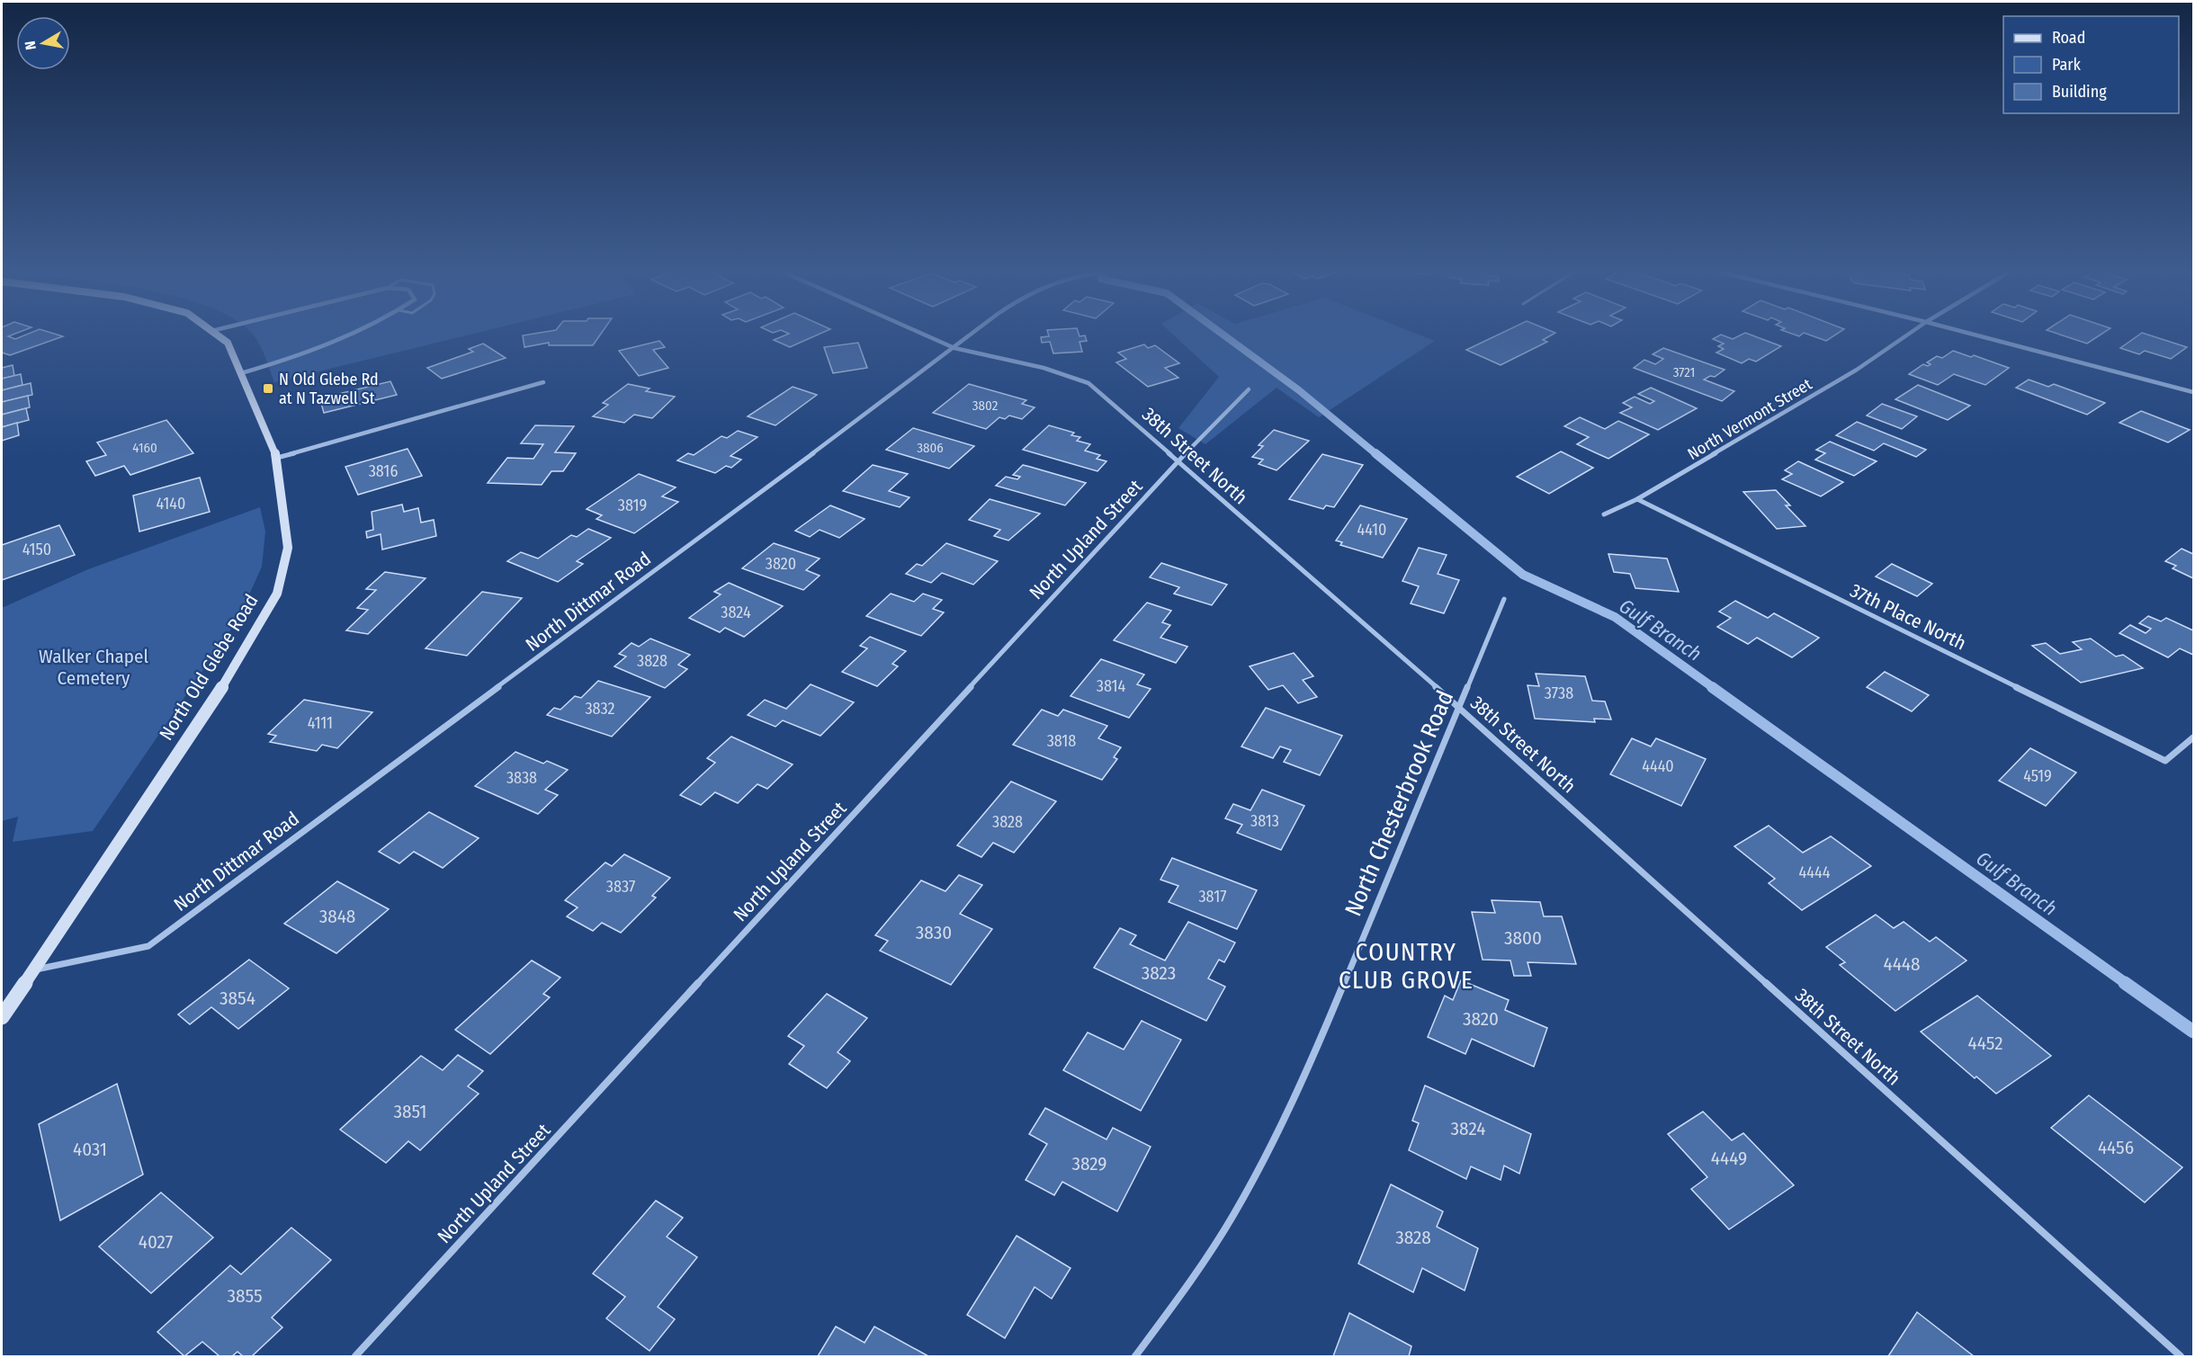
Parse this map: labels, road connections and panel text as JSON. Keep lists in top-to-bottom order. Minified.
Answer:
{"streets":{"street":["North Vermont Street","38th Street North","North Upland Street","North Dittmar Road","37th Place North","North Old Glebe Road","North Chesterbrook Road"]},"crossings":[["North Vermont Street","37th Place North"],["38th Street North","North Upland Street"],["38th Street North","North Dittmar Road"],["38th Street North","North Chesterbrook Road"],["North Dittmar Road","North Old Glebe Road"]],"districts":["COUNTRY CLUB GROVE"],"water":["Gulf Branch"],"parks":["Walker Chapel Cemetery"],"places":{"transit":["N Old Glebe Rd at N Tazwell St"]},"house_numbers":["3721","3802","4160","3806","3816","4140","3819","4410","4150","3820","3824","3828","3814","3738","3832","4111","3818","4440","4519","3838","3813","3828","4444","3837","3817","3848","3830","3800","4448","3823","3854","3820","4452","3851","3824","4456","4031","4449","3829","3828","4027","3855"],"legend":["Road","Park","Building"],"north":"left"}
